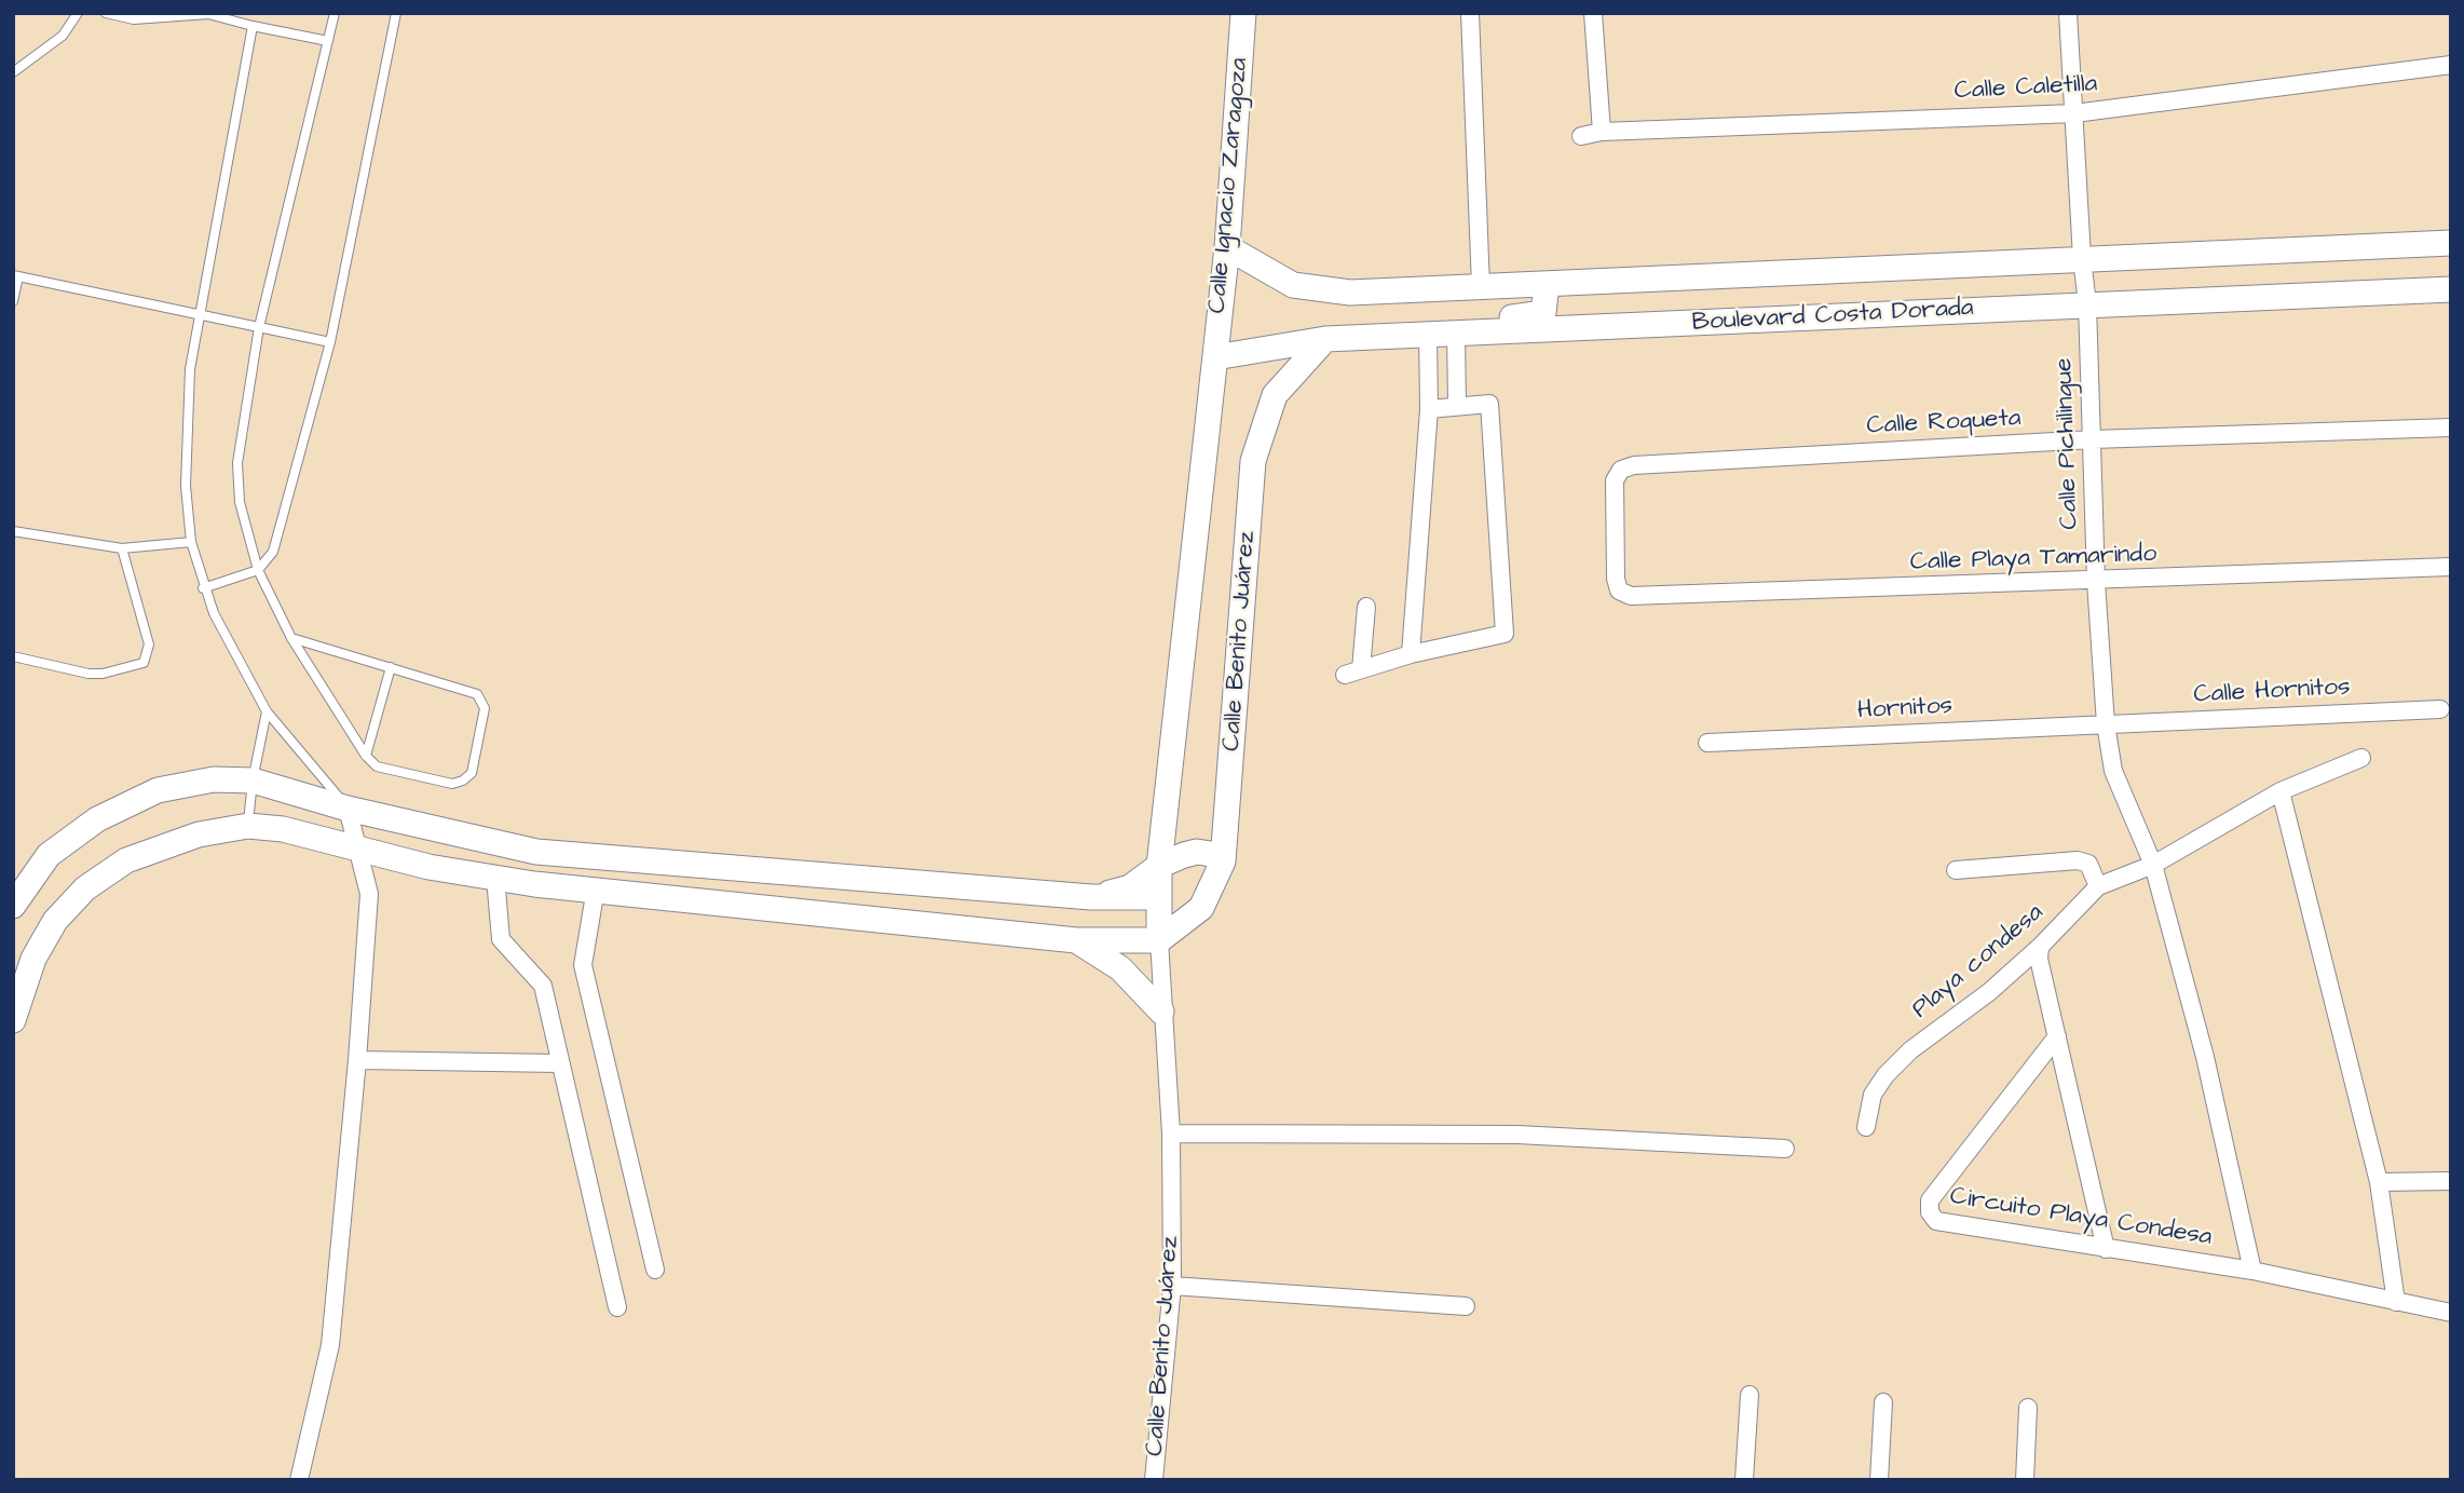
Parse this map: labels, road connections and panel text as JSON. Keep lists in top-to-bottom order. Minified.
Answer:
{"streets":{"main road":["Calle Ignacio Zaragoza","Boulevard Costa Dorada","Calle Benito Juárez"],"street":["Calle Caletilla","Calle Roqueta","Calle Pichilingue","Calle Playa Tamarindo","Calle Hornitos","Hornitos","Playa condesa","Circuito Playa Condesa"]},"crossings":[["Calle Caletilla","Calle Pichilingue"],["Calle Ignacio Zaragoza","Boulevard Costa Dorada"],["Calle Ignacio Zaragoza","Calle Benito Juárez"],["Boulevard Costa Dorada","Calle Pichilingue"],["Boulevard Costa Dorada","Calle Benito Juárez"],["Calle Roqueta","Calle Pichilingue"],["Calle Roqueta","Calle Playa Tamarindo"],["Calle Pichilingue","Calle Playa Tamarindo"],["Calle Pichilingue","Calle Hornitos"],["Calle Pichilingue","Hornitos"],["Calle Pichilingue","Playa condesa"],["Calle Pichilingue","Circuito Playa Condesa"],["Calle Hornitos","Hornitos"]]}
